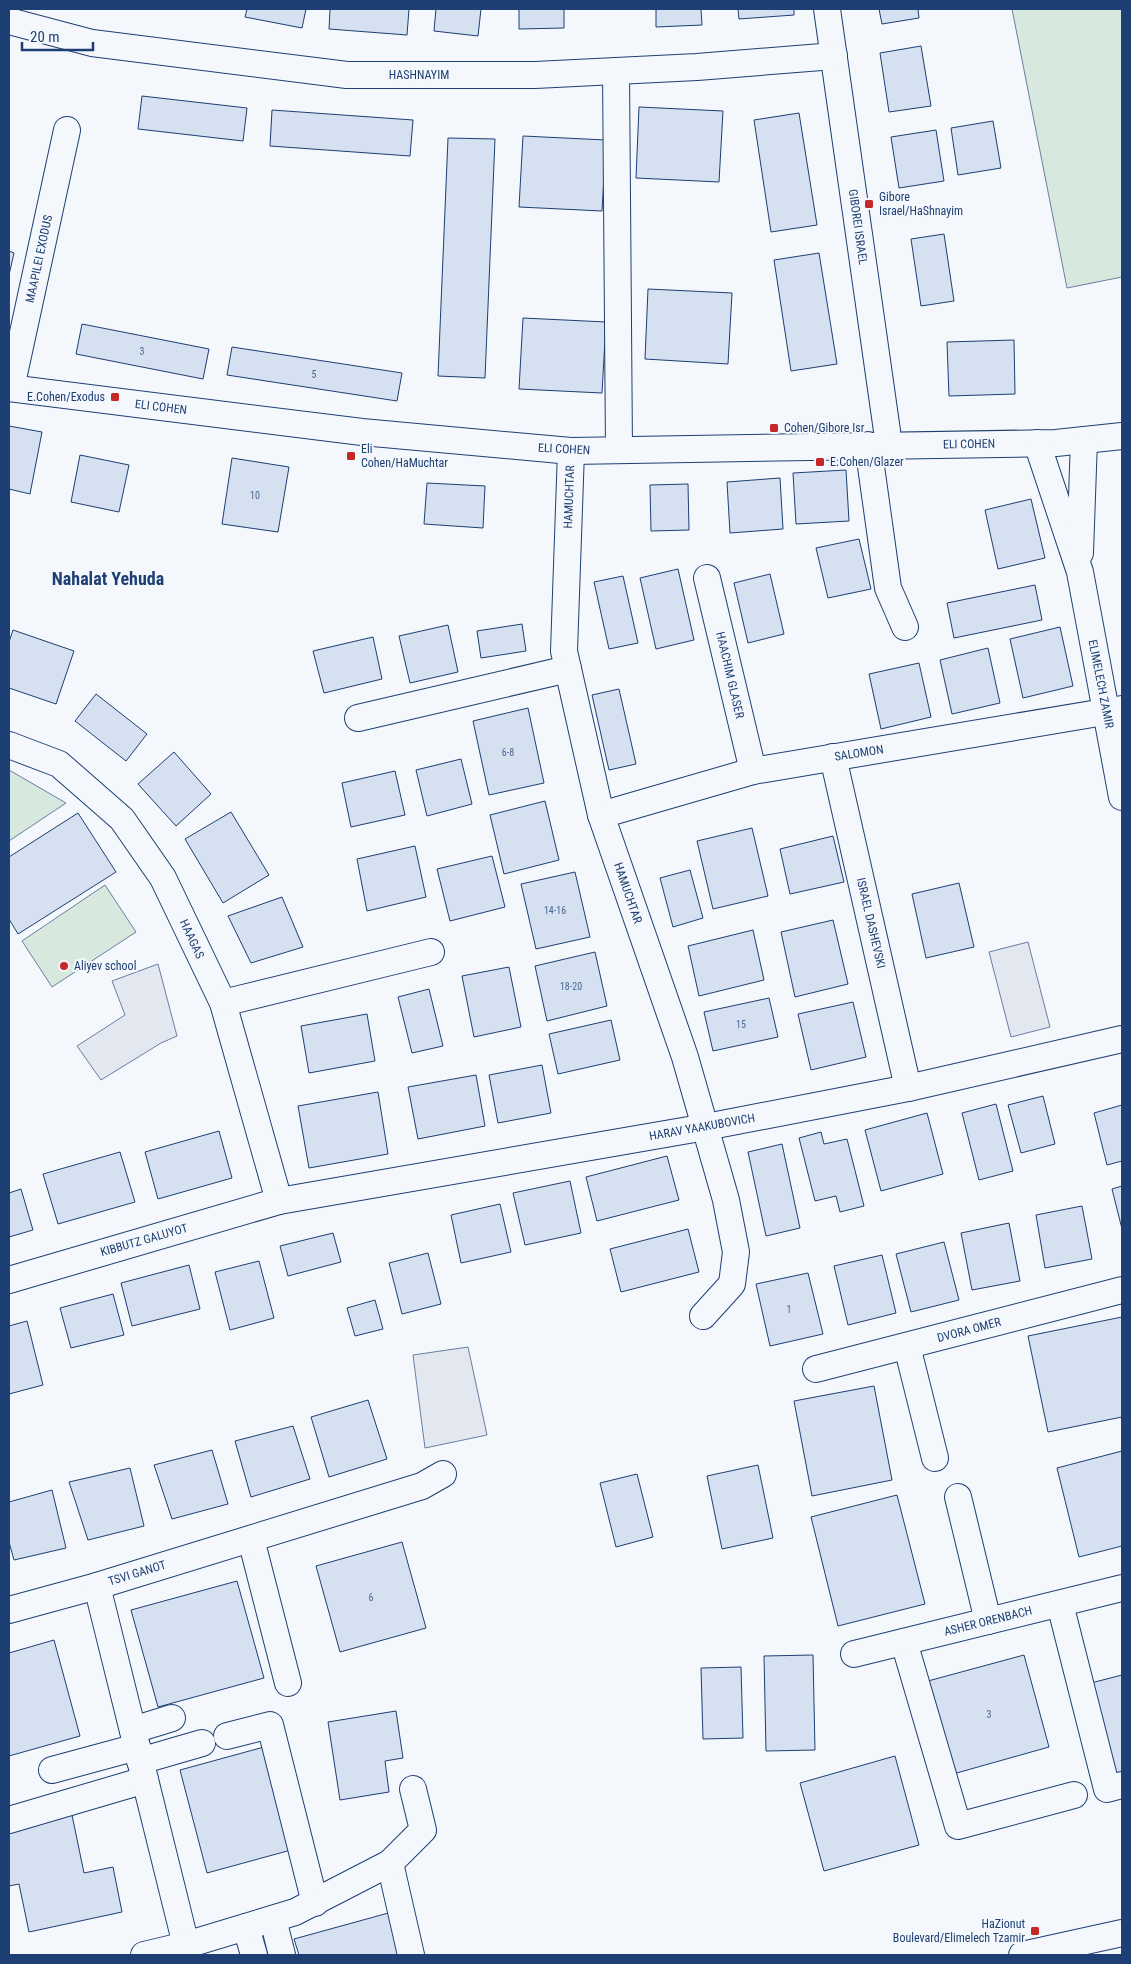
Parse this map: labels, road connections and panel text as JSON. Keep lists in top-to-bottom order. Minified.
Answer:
{"streets":{"street":["HASHNAYIM","GIBOREI ISRAEL","MAAPILEI EXODUS","ELI COHEN","HAMUCHTAR","HAACHIM GLASER","ELIMELECH ZAMIR","SALOMON","ISRAEL DASHEVSKI","HAAGAS","HARAV YAAKUBOVICH","KIBBUTZ GALUYOT","DVORA OMER","TSVI GANOT","ASHER ORENBACH"]},"crossings":[["HASHNAYIM","GIBOREI ISRAEL"],["GIBOREI ISRAEL","ELI COHEN"],["MAAPILEI EXODUS","ELI COHEN"],["ELI COHEN","HAMUCHTAR"],["ELI COHEN","ELIMELECH ZAMIR"],["HAMUCHTAR","SALOMON"],["HAMUCHTAR","HARAV YAAKUBOVICH"],["HAACHIM GLASER","SALOMON"],["ELIMELECH ZAMIR","SALOMON"],["SALOMON","ISRAEL DASHEVSKI"],["ISRAEL DASHEVSKI","HARAV YAAKUBOVICH"],["HAAGAS","HARAV YAAKUBOVICH"],["HAAGAS","KIBBUTZ GALUYOT"],["HARAV YAAKUBOVICH","KIBBUTZ GALUYOT"]],"districts":["Nahalat Yehuda"],"places":{"transit":["Gibore Israel/HaShnayim","E.Cohen/Exodus","Cohen/Gibore Isr","Eli Cohen/HaMuchtar","E.Cohen/Glazer","HaZionut Boulevard/Elimelech Tzamir"],"other":["Aliyev school"]},"house_numbers":["3","5","10","6-8","14-16","18-20","15","1","6","3"],"scale_bar":"20 m"}
